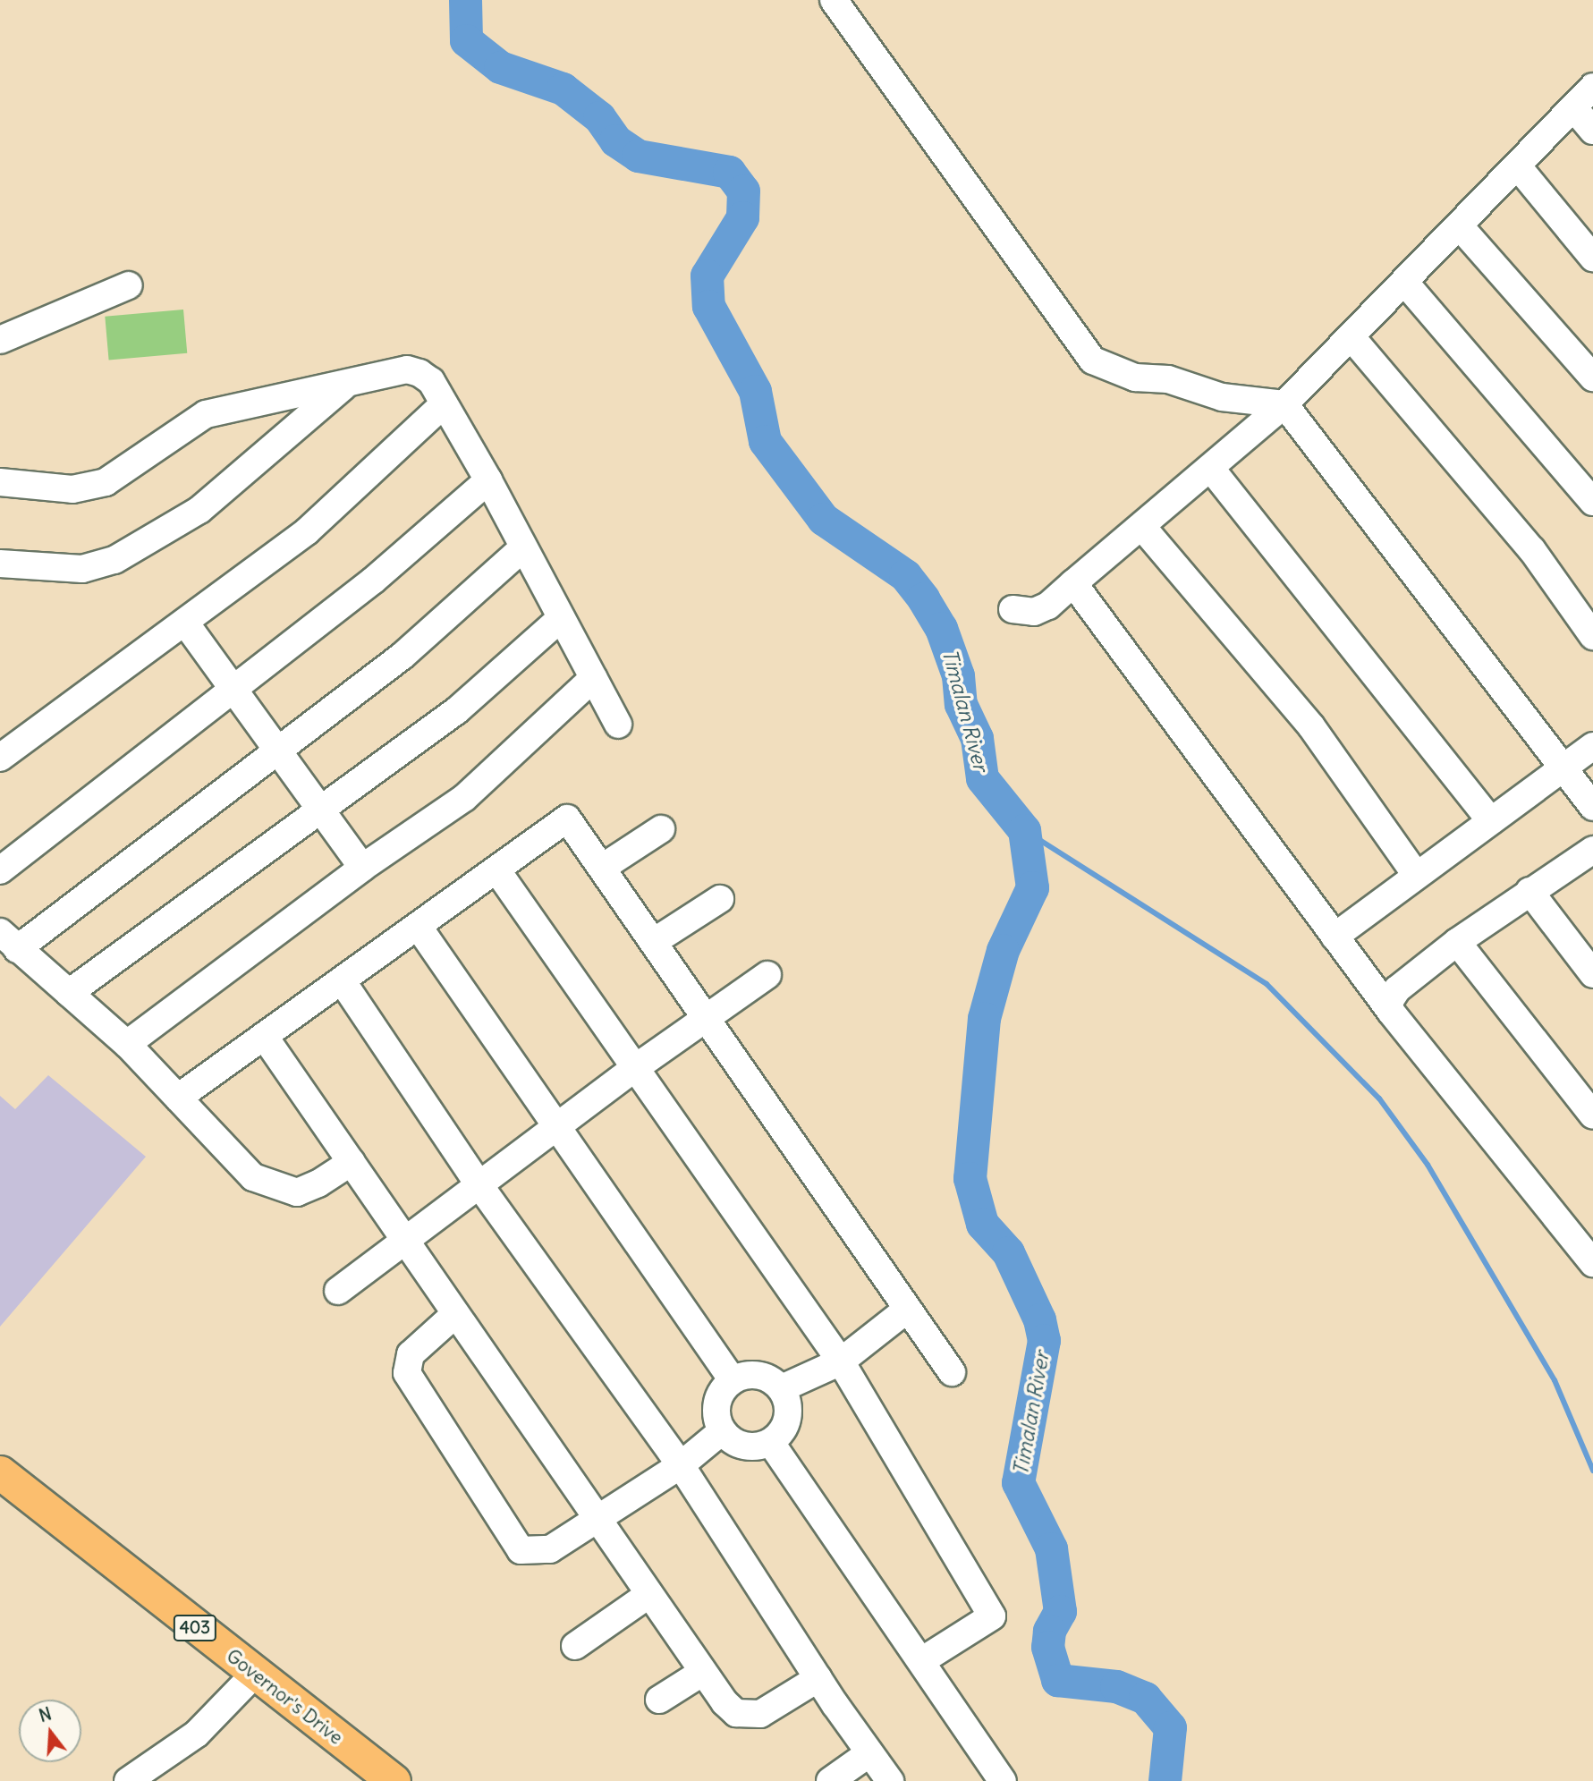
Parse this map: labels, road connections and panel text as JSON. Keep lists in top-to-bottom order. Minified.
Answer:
{"streets":{"main road":["403","Governor's Drive"]},"water":["Timalan River"],"north":"top"}
